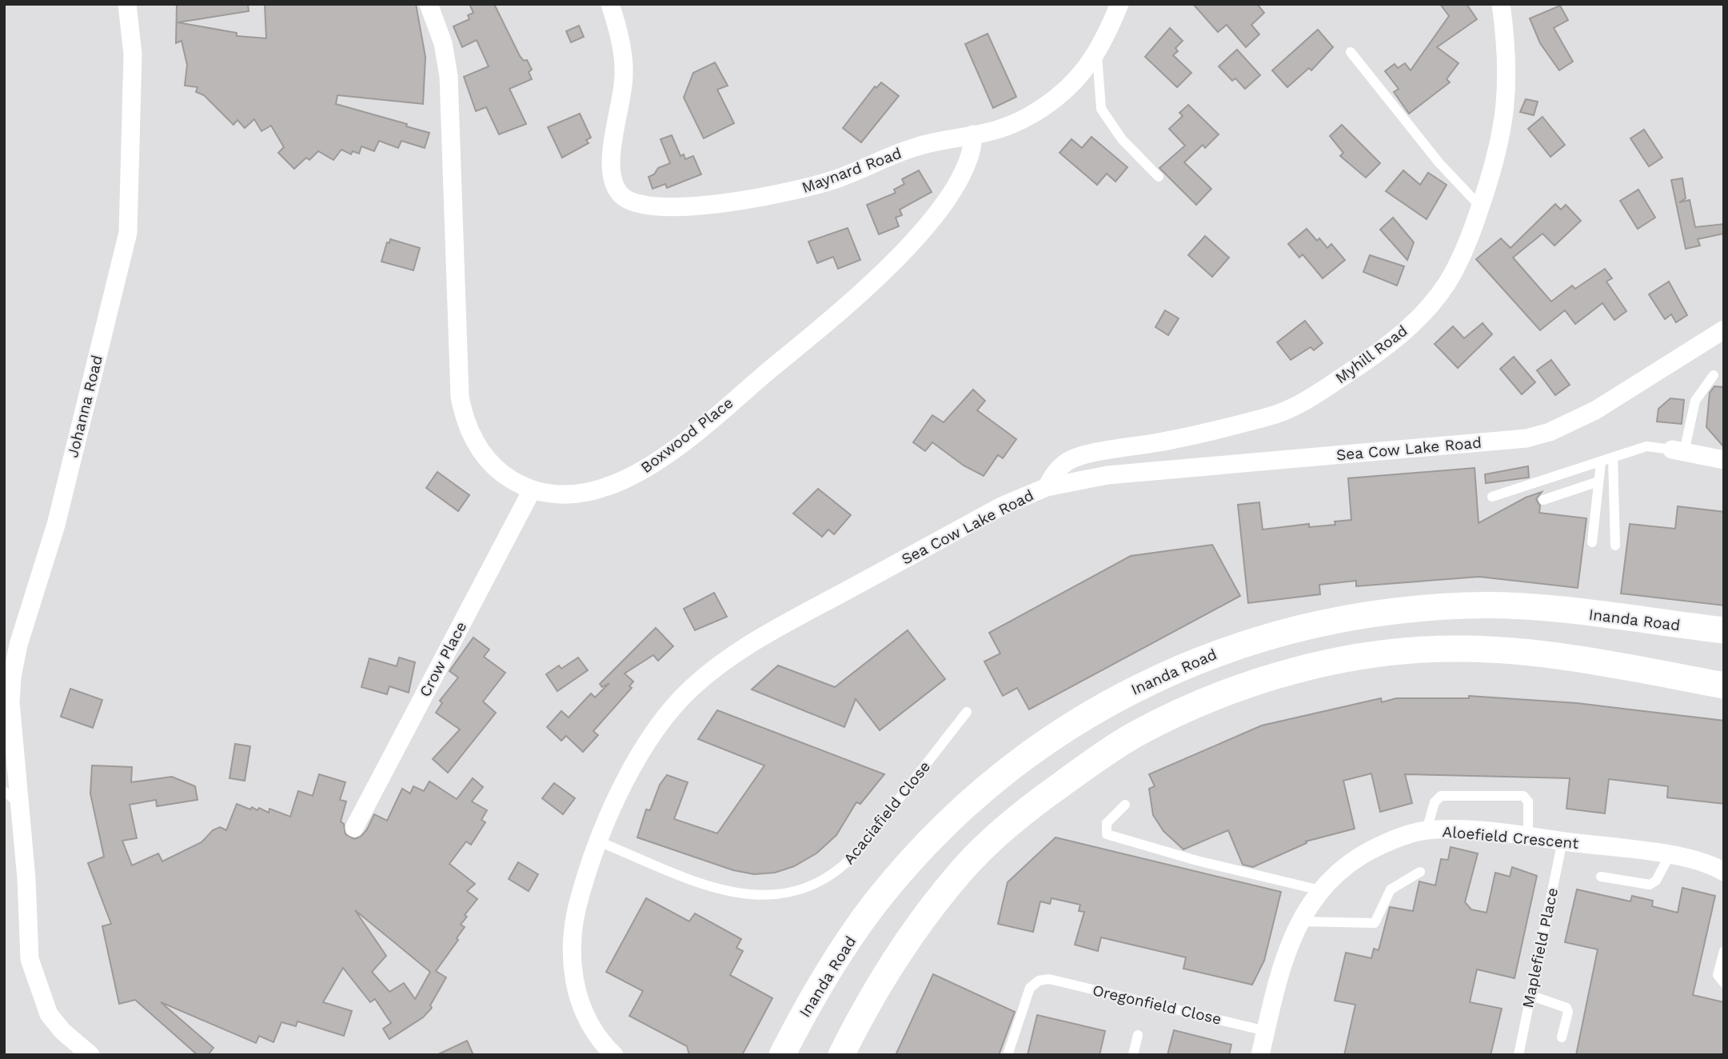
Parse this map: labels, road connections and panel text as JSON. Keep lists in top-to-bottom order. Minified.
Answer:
{"streets":{"main road":["Inanda Road"],"street":["Maynard Road","Myhill Road","Johanna Road","Boxwood Place","Sea Cow Lake Road","Crow Place","Aloefield Crescent"],"lane":["Acaciafield Close","Maplefield Place","Oregonfield Close"]},"crossings":[["Maynard Road","Boxwood Place"],["Myhill Road","Sea Cow Lake Road"],["Boxwood Place","Crow Place"],["Sea Cow Lake Road","Acaciafield Close"],["Aloefield Crescent","Maplefield Place"],["Aloefield Crescent","Oregonfield Close"]]}
